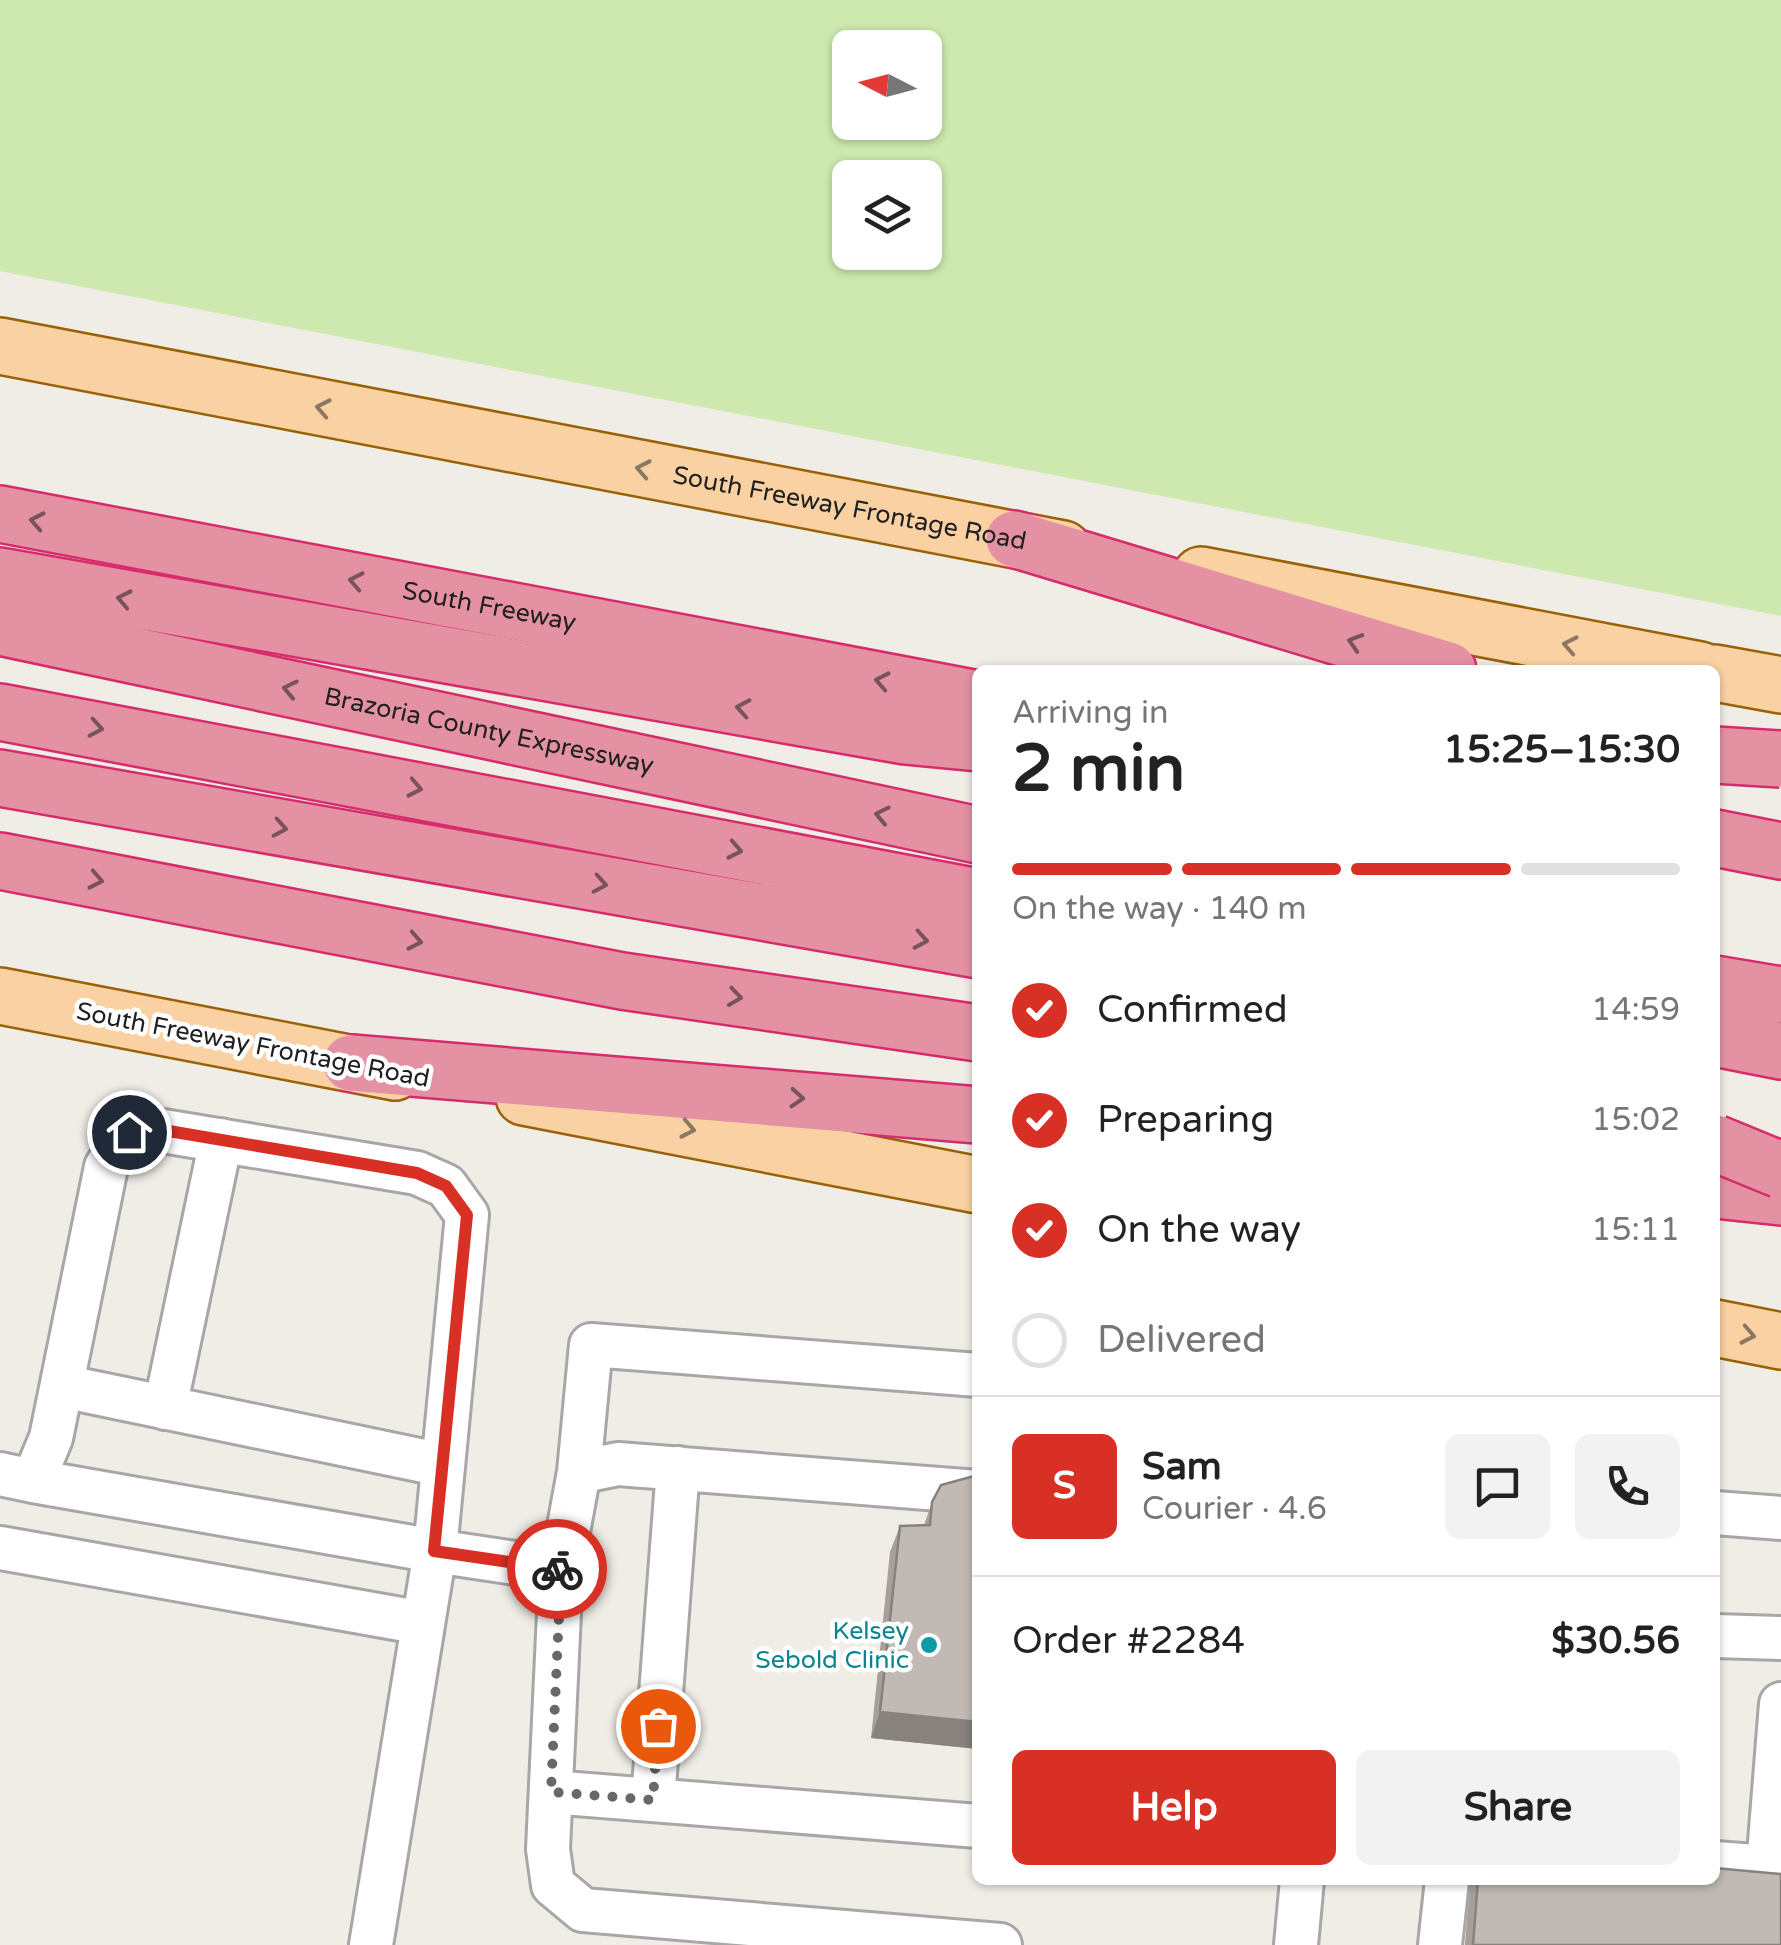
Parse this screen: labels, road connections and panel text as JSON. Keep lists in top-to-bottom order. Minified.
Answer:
{"streets":{"highway":["South Freeway","Brazoria County Expressway"],"main road":["South Freeway Frontage Road"]},"places":["Kelsey Sebold Clinic"],"north":"left","page":{"heading":["2 min","Arriving in","15:25–15:30"],"panel":["Sam","Courier · 4.6","Order #2284","$30.56"],"bar":"On the way · 140 m","list":[["Confirmed","14:59"],["Preparing","15:02"],["On the way","15:11"],"Delivered"],"round":"S","buttons":["Help","Share"]}}
